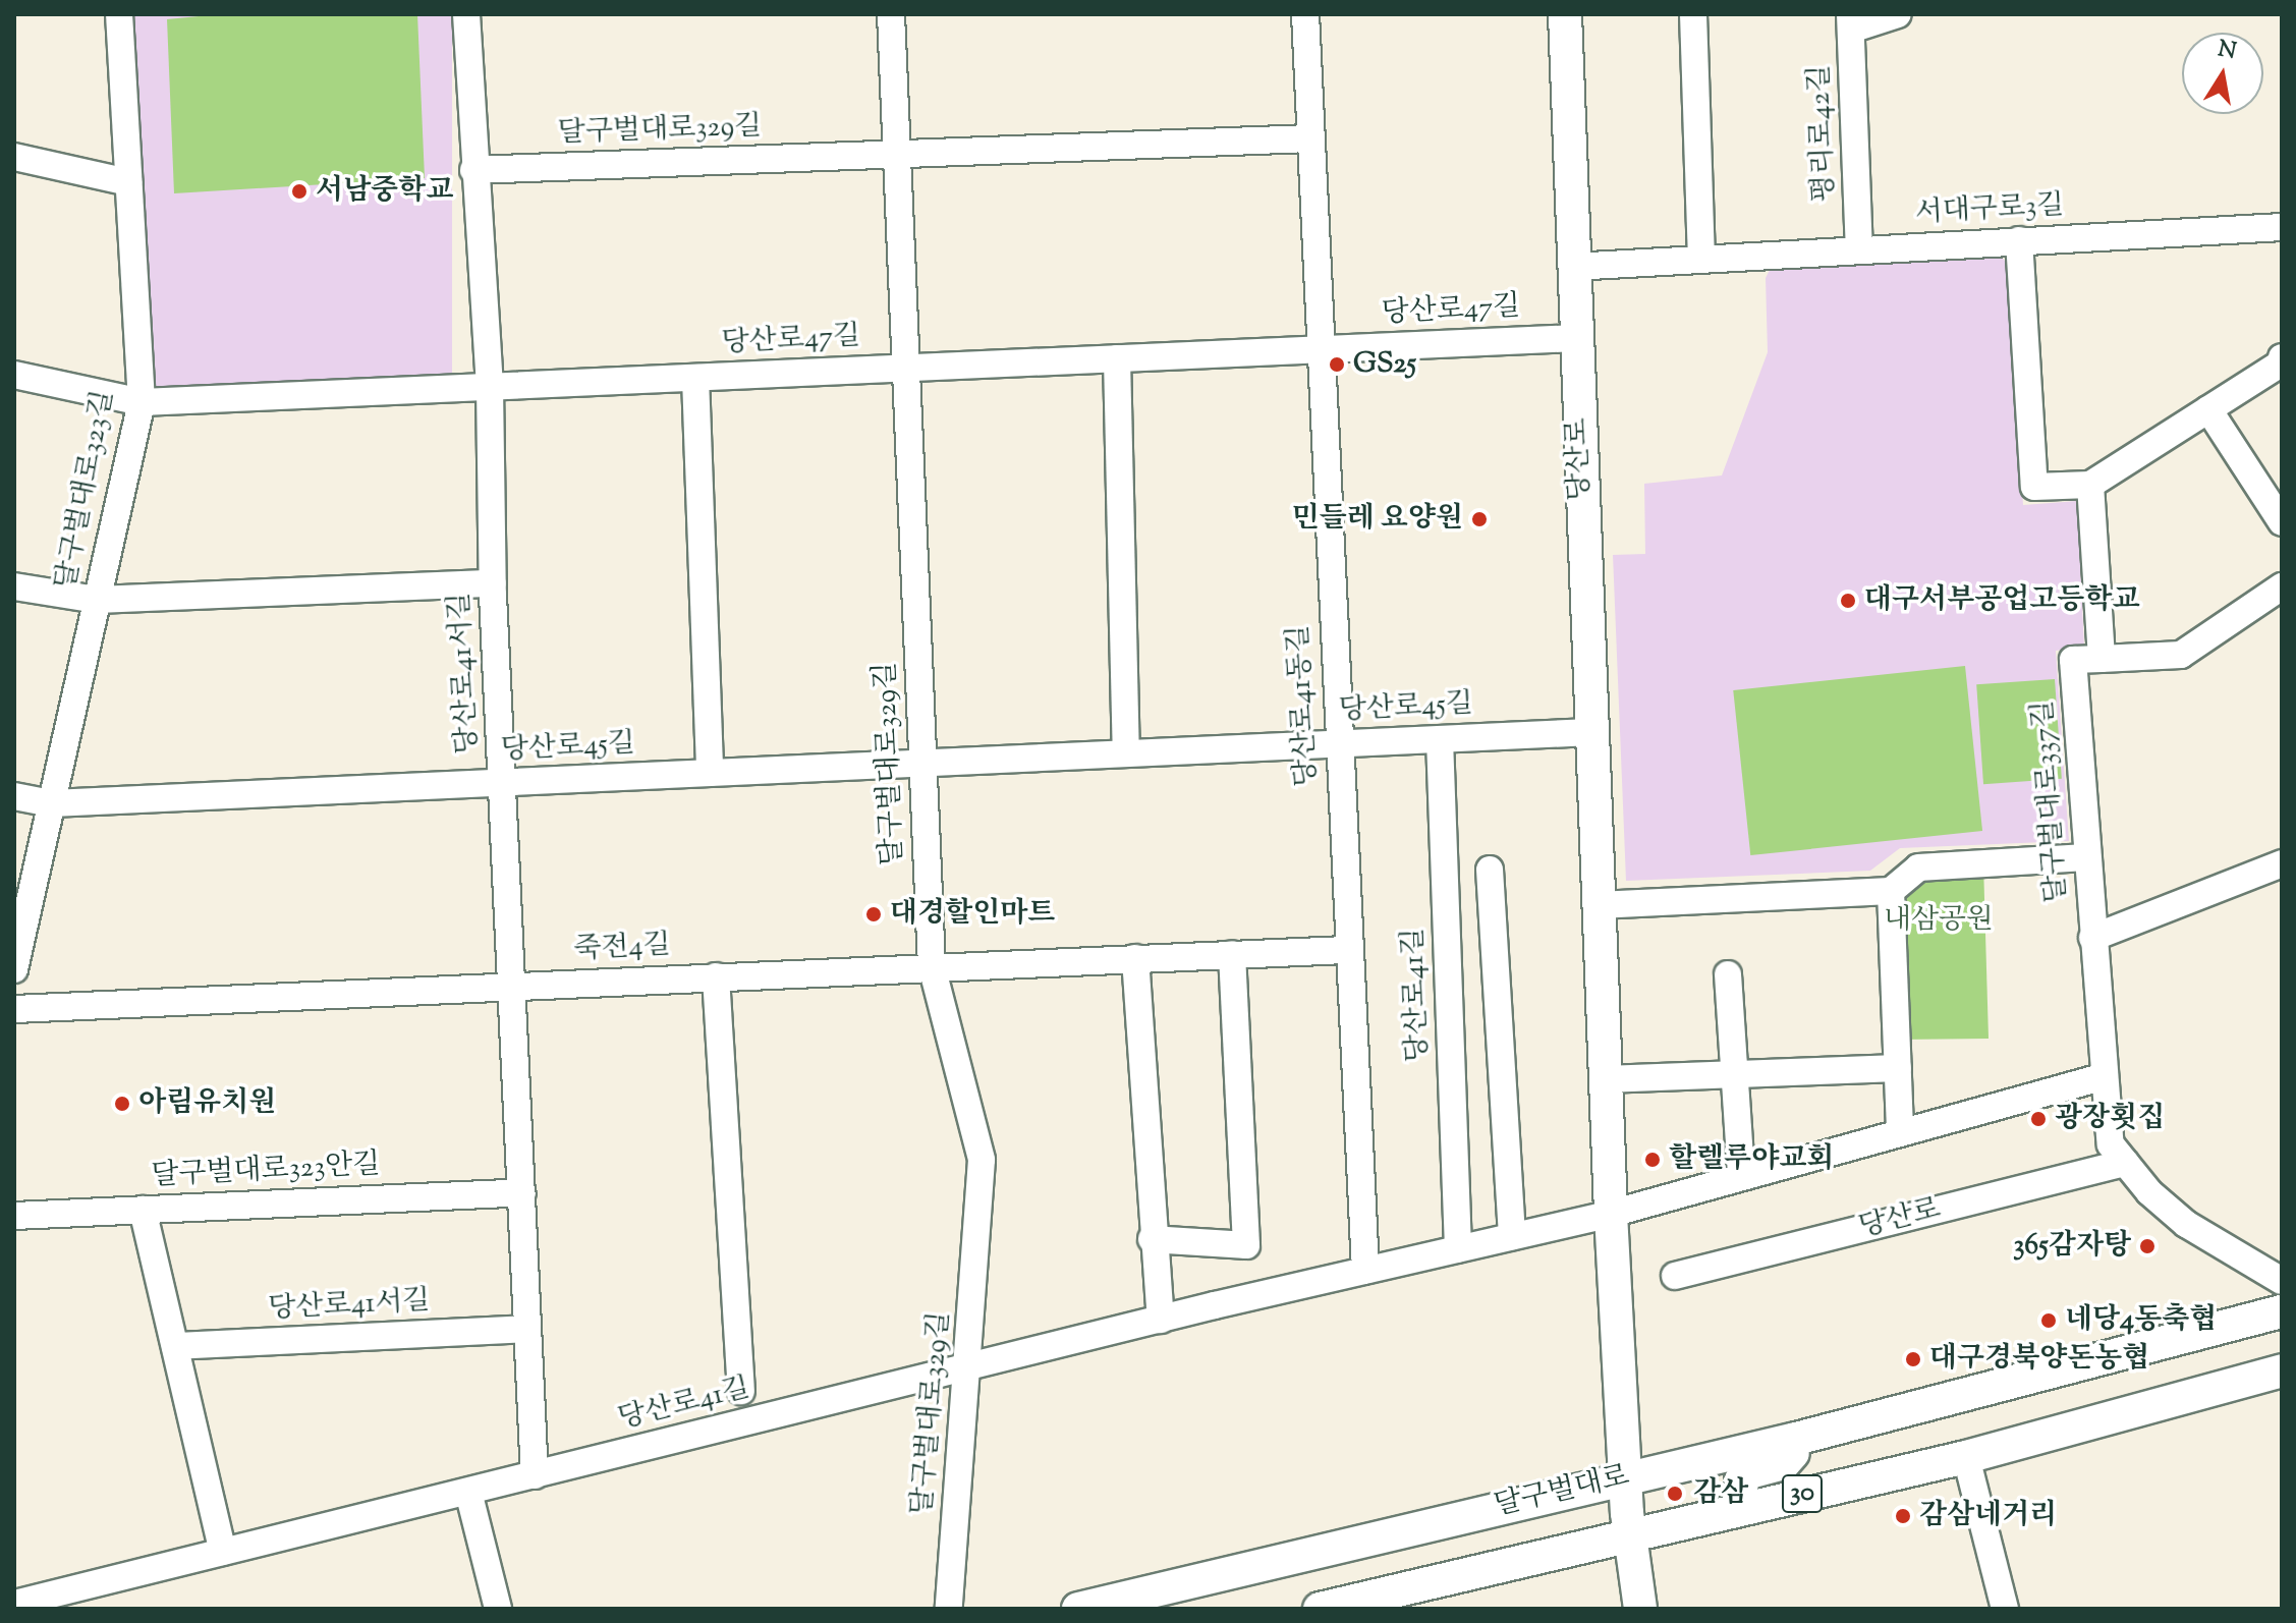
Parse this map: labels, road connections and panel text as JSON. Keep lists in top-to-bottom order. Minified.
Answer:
{"streets":{"main road":["당산로","달구벌대로","30"],"street":["달구벌대로329길","평리로42길","서대구로3길","당산로47길","달구벌대로323길","당산로41서길","당산로41동길","당산로45길","달구벌대로337길","죽전4길","당산로41길","달구벌대로323안길"]},"crossings":[["달구벌대로329길","당산로47길"],["달구벌대로329길","당산로41서길"],["달구벌대로329길","당산로45길"],["달구벌대로329길","죽전4길"],["달구벌대로329길","당산로41길"],["평리로42길","서대구로3길"],["서대구로3길","당산로"],["당산로47길","당산로"],["당산로47길","달구벌대로323길"],["당산로47길","당산로41서길"],["당산로47길","당산로41동길"],["당산로","당산로45길"],["당산로","달구벌대로337길"],["당산로","당산로41길"],["당산로","달구벌대로"],["달구벌대로323길","당산로45길"],["당산로41서길","당산로45길"],["당산로41서길","죽전4길"],["당산로41서길","당산로41길"],["당산로41서길","달구벌대로323안길"],["당산로41동길","당산로45길"],["당산로41동길","죽전4길"],["당산로41동길","당산로41길"],["당산로45길","당산로41길"],["죽전4길","당산로41길"]],"parks":["내삼공원"],"places":["서남중학교","GS25","민들레 요양원","대구서부공업고등학교","대경할인마트","아림유치원","광장횟집","할렐루야교회","365감자탕","네당4동축협","대구경북양돈농협","감삼","감삼네거리"],"north":"top"}
